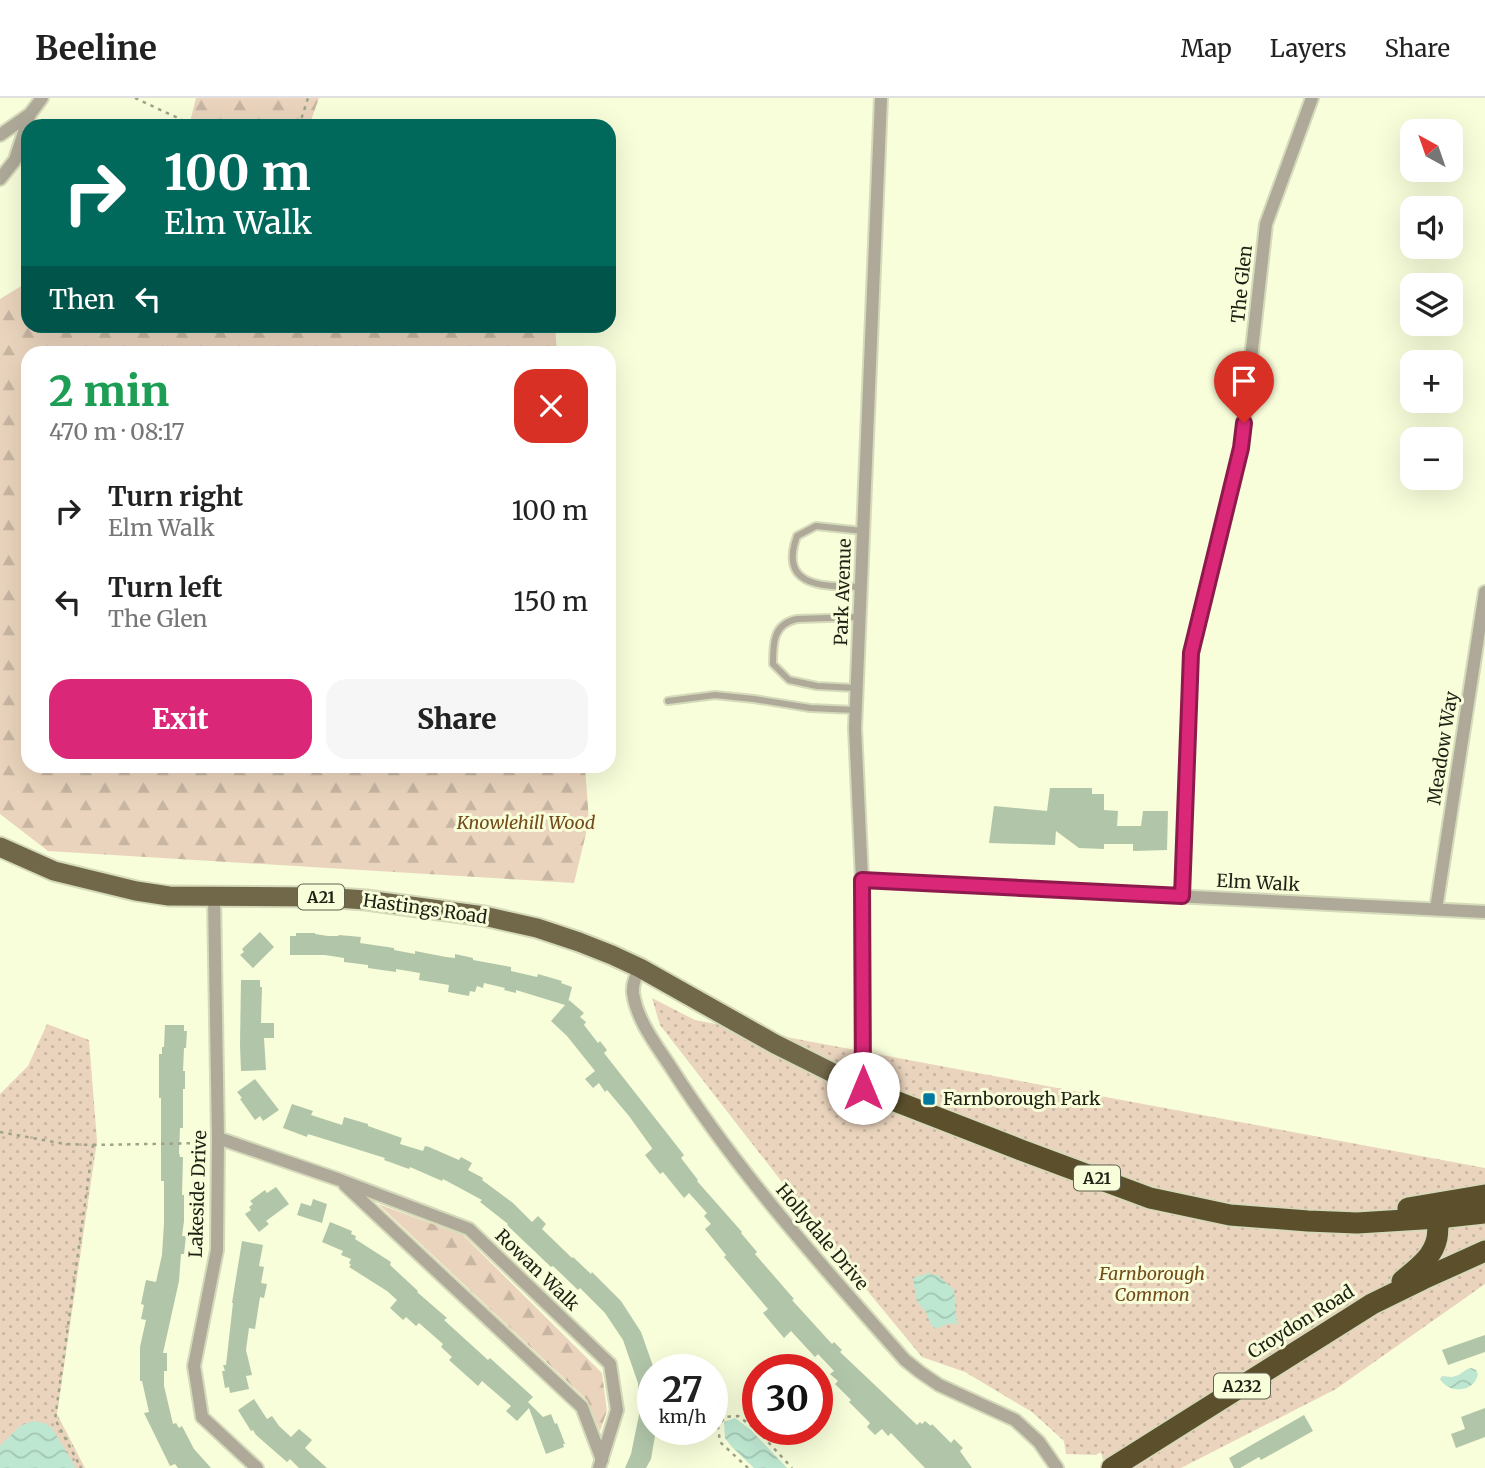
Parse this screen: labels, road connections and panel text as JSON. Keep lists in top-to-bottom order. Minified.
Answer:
{"streets":{"highway":["A21","Croydon Road","A232"],"main road":["Hastings Road"],"street":["The Glen","Park Avenue","Meadow Way","Elm Walk","Lakeside Drive","Hollydale Drive","Rowan Walk"]},"crossings":[["The Glen","Elm Walk"],["Park Avenue","Elm Walk"],["Park Avenue","A21"],["Meadow Way","Elm Walk"],["A21","Hastings Road"],["A21","Hollydale Drive"],["Hastings Road","Lakeside Drive"],["Hastings Road","Hollydale Drive"],["Lakeside Drive","Rowan Walk"]],"parks":["Knowlehill Wood","Farnborough Common"],"places":{"transit":["Farnborough Park"]},"north":"top left","page":{"header":"Beeline","nav":["Map","Layers","Share"],"map_buttons":["+","−"],"turn":["100 m","Elm Walk"],"then":"Then","heading":["2 min","470 m · 08:17"],"list":[{"name":"Turn right","note":"Elm Walk","value":"100 m"},{"name":"Turn left","note":"The Glen","value":"150 m"}],"buttons":["Exit","Share"],"speed":"27 km/h","limit":"30"}}
